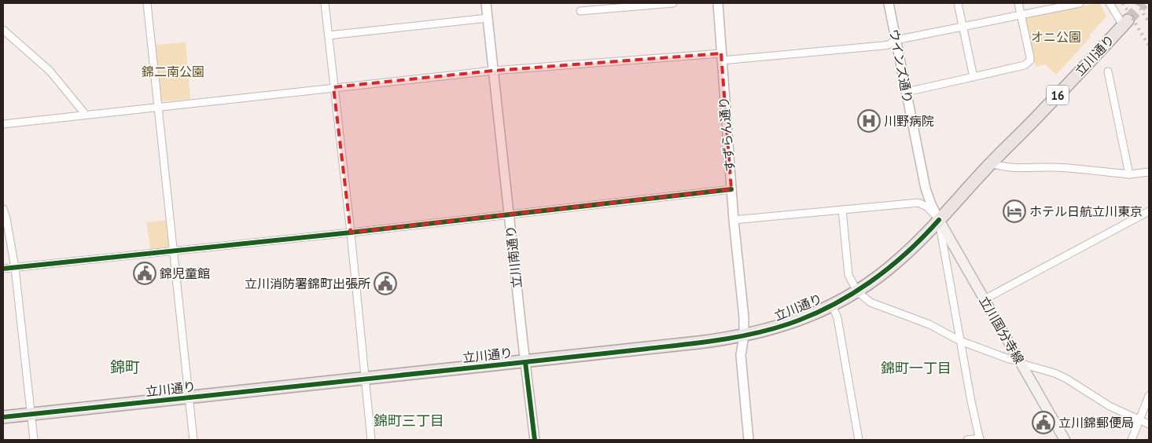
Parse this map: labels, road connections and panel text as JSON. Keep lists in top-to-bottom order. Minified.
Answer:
{"streets":{"main road":["立川通り","16","立川国分寺線"],"street":["ウインズ通り","すずらん通り","立川南通り"]},"crossings":[["立川通り","ウインズ通り"],["立川通り","すずらん通り"],["立川通り","立川南通り"],["立川通り","立川国分寺線"],["ウインズ通り","立川国分寺線"]],"districts":["錦町","錦町一丁目","錦町三丁目"],"parks":["オニ公園","錦二南公園"],"places":{"hospital":["川野病院"],"hotel":["ホテル日航立川東京"],"public building":["錦児童館","立川消防署錦町出張所","立川錦郵便局"]}}
